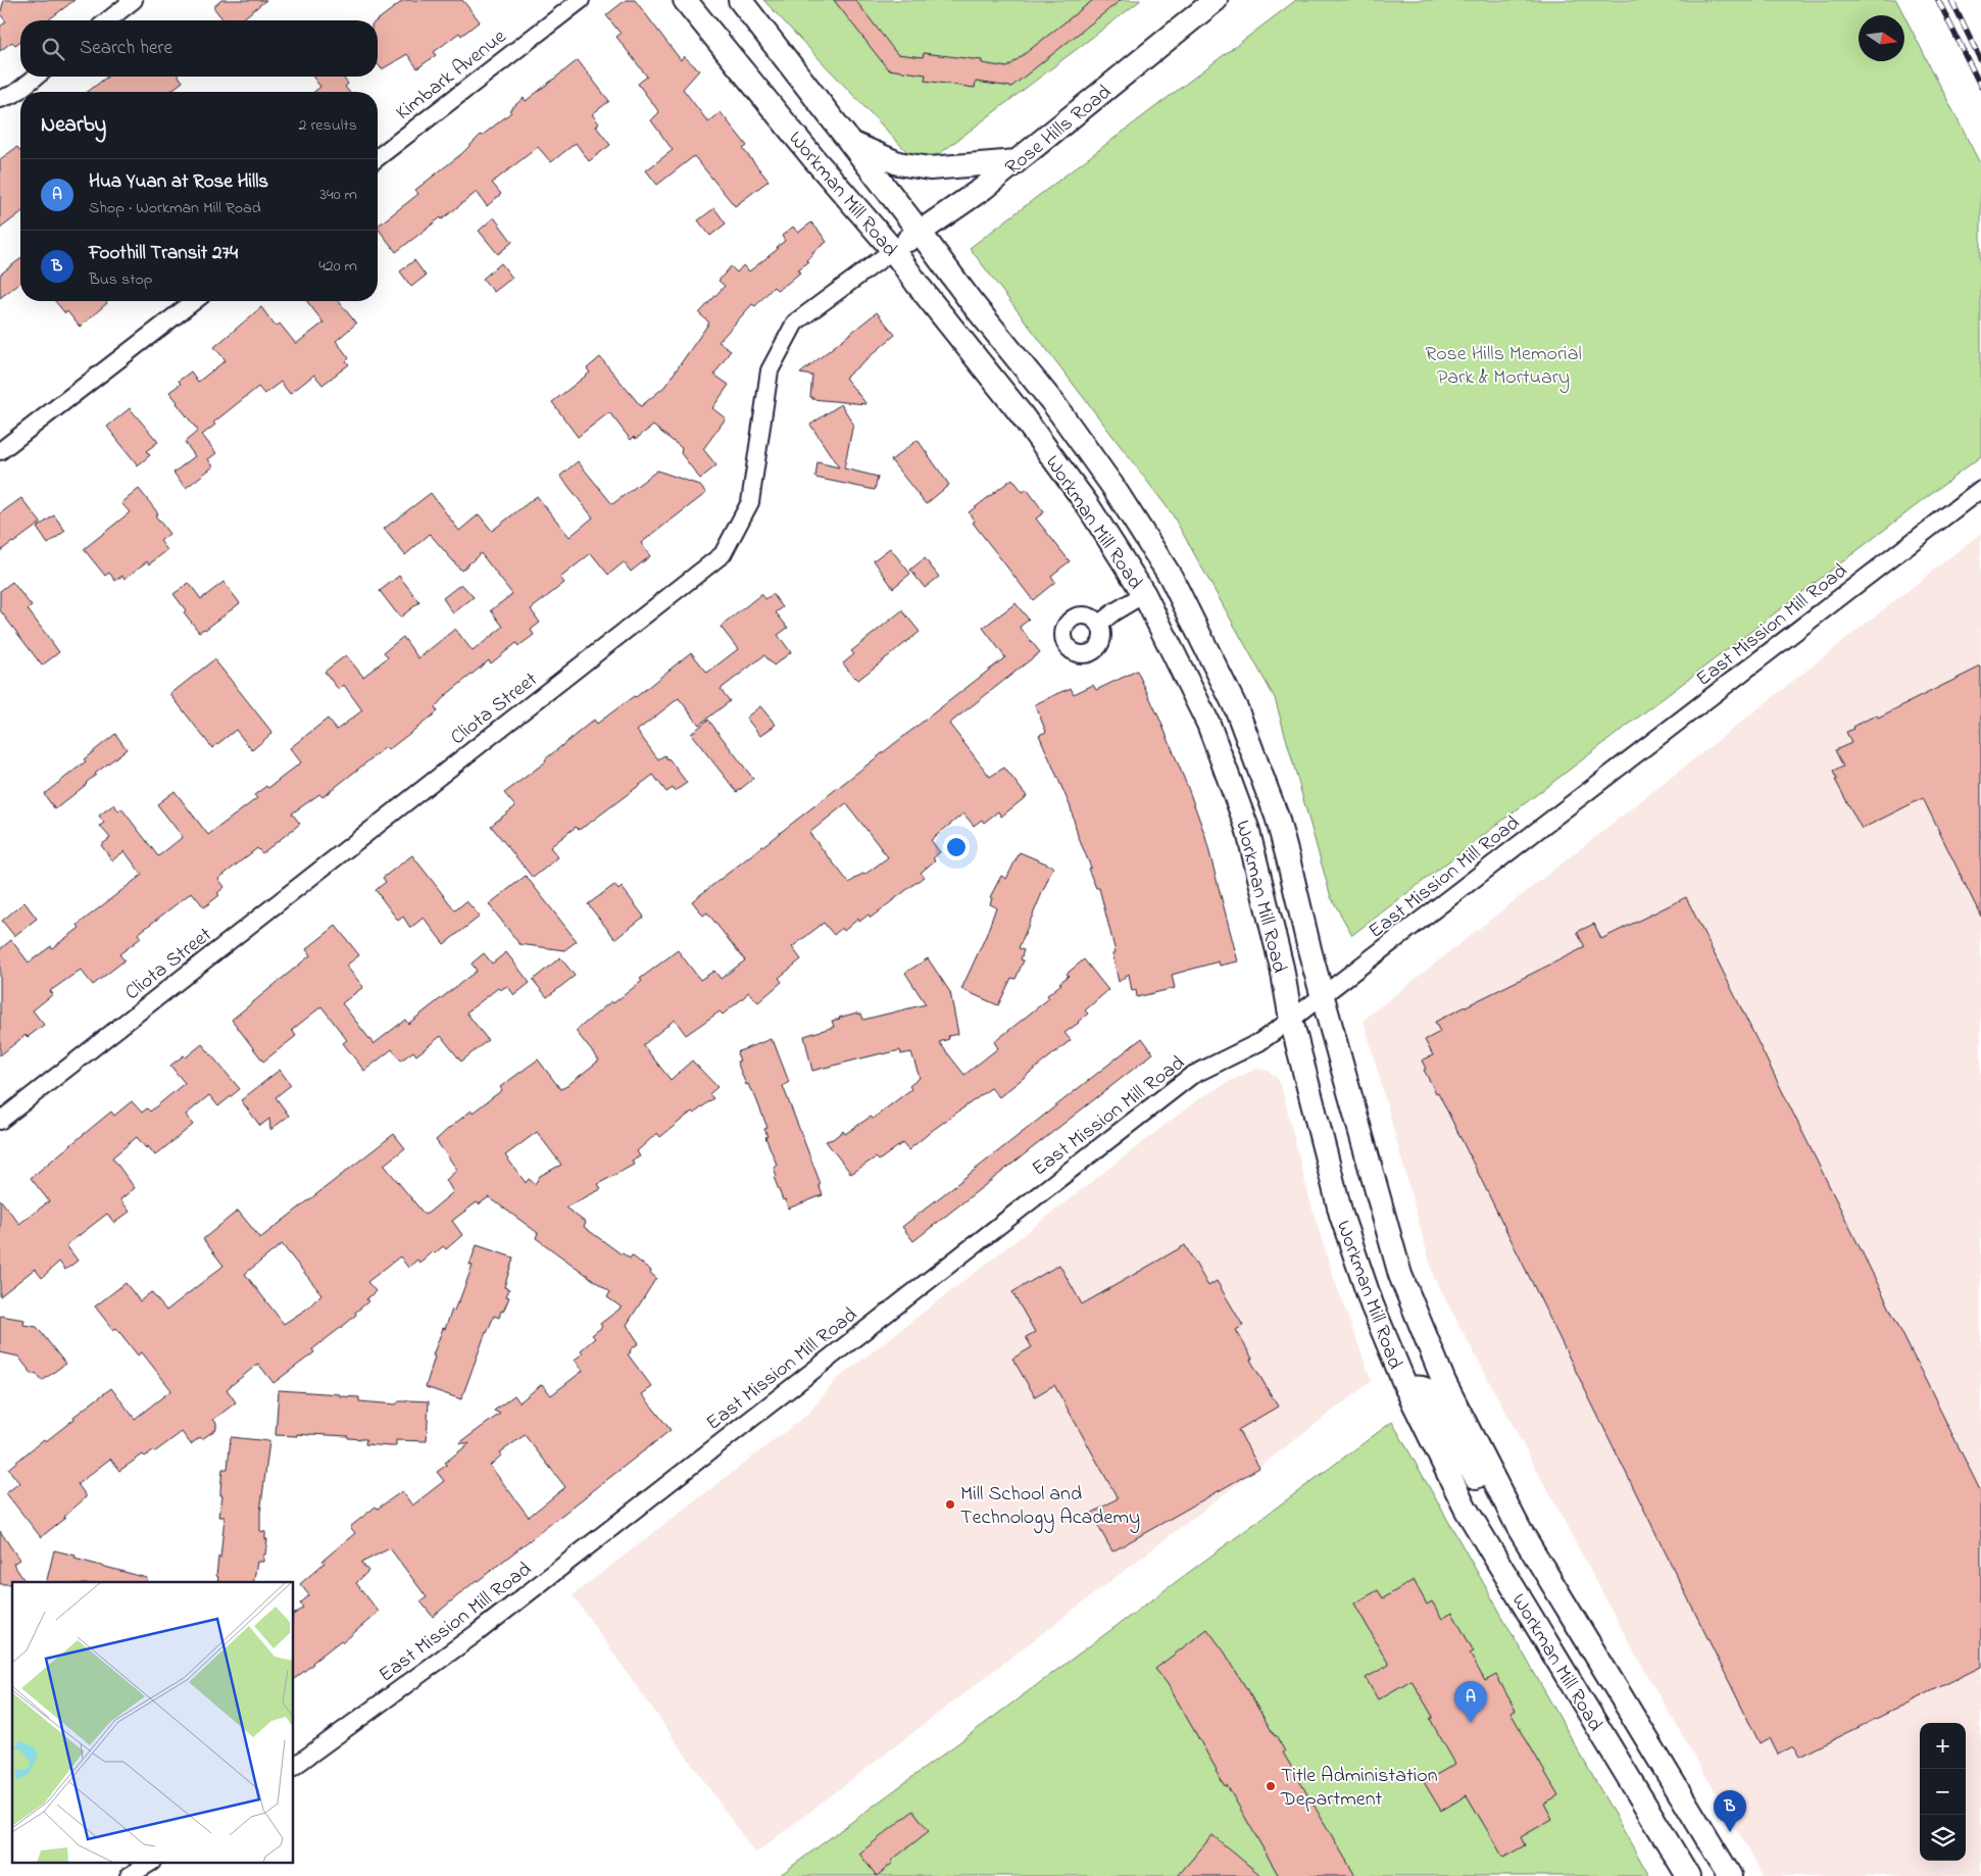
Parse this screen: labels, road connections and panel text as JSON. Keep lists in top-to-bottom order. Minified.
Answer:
{"streets":{"main road":["Rose Hills Road","Workman Mill Road"],"street":["Kimbark Avenue","East Mission Mill Road","Cliota Street"]},"crossings":[["Rose Hills Road","Workman Mill Road"],["Rose Hills Road","Cliota Street"],["Workman Mill Road","East Mission Mill Road"],["Workman Mill Road","Cliota Street"]],"parks":["Rose Hills Memorial Park & Mortuary"],"places":["Mill School and Technology Academy","Title Administation Department"],"north":"right","page":{"search":"Search here","heading":["Nearby","2 results"],"list":[{"mark":"A","name":"Hua Yuan at Rose Hills","note":"Shop · Workman Mill Road","value":"340 m"},{"mark":"B","name":"Foothill Transit 274","note":"Bus stop","value":"420 m"}],"pins":["A","B"],"map_buttons":["+","−"]}}
